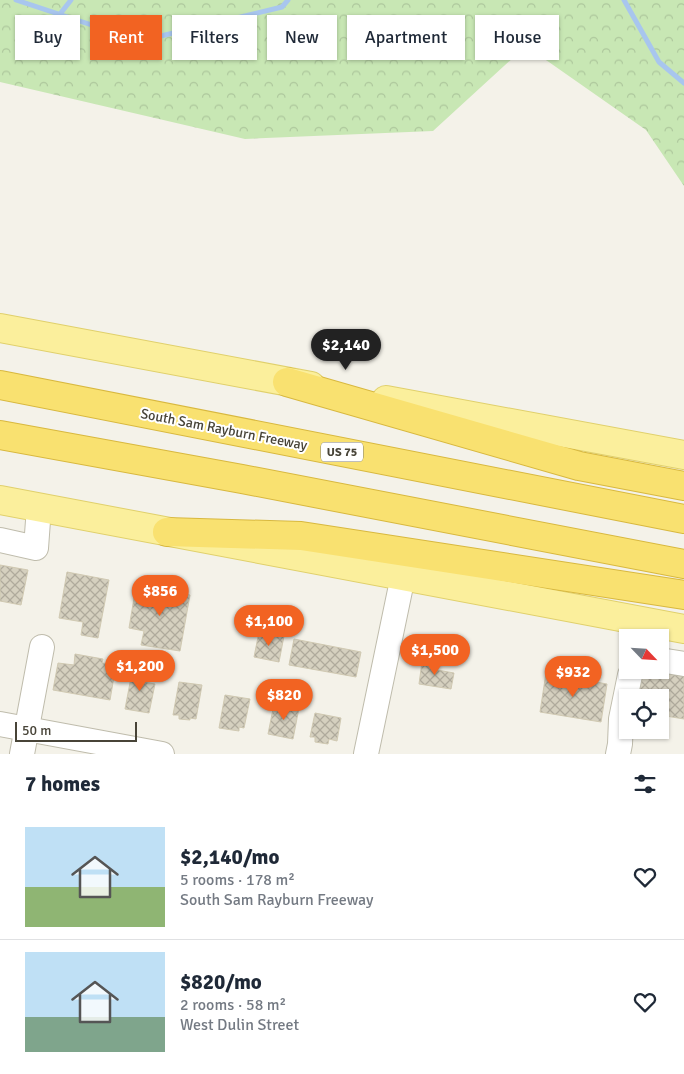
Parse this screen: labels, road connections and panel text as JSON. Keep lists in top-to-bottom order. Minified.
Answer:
{"streets":{"highway":["South Sam Rayburn Freeway","US 75"]},"scale_bar":"50 m","north":"bottom right","page":{"chip":["Buy","Rent","Filters","New","Apartment","House"],"price":["$2,140","$856","$1,100","$1,500","$1,200","$932","$820"],"scale":"50 m","heading":"7 homes","list":[{"name":"$2,140/mo","note":"5 rooms · 178 m² · South Sam Rayburn Freeway"},{"name":"$820/mo","note":"2 rooms · 58 m² · West Dulin Street"}]}}
